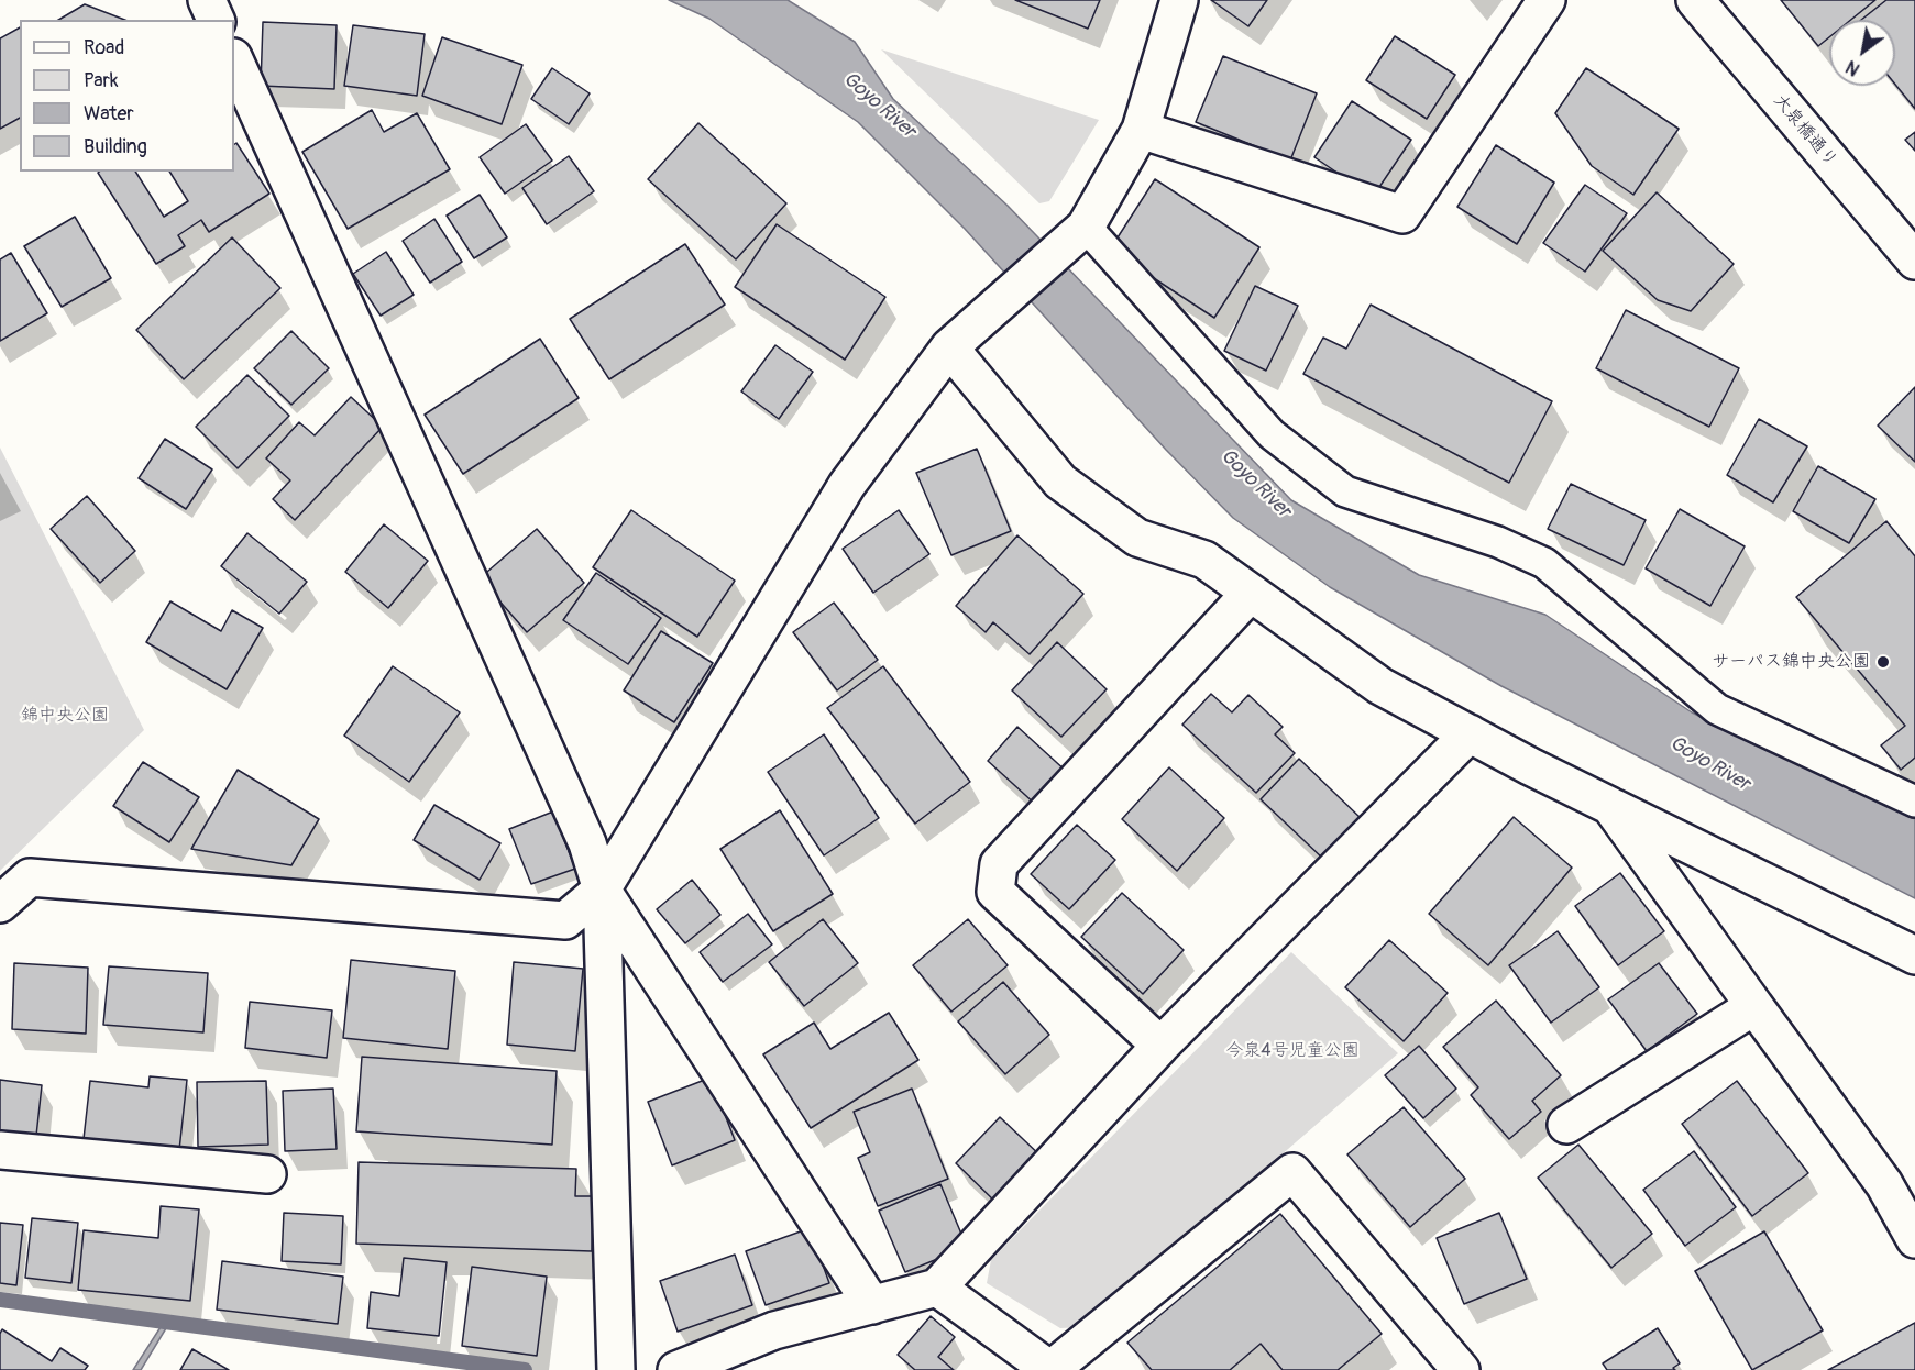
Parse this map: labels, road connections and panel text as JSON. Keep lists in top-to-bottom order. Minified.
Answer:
{"streets":{"street":["大泉橋通り"]},"water":["Goyo River"],"parks":["錦中央公園","今泉4号児童公園"],"places":["サーパス錦中央公園"],"legend":["Road","Park","Water","Building"],"north":"bottom left"}
